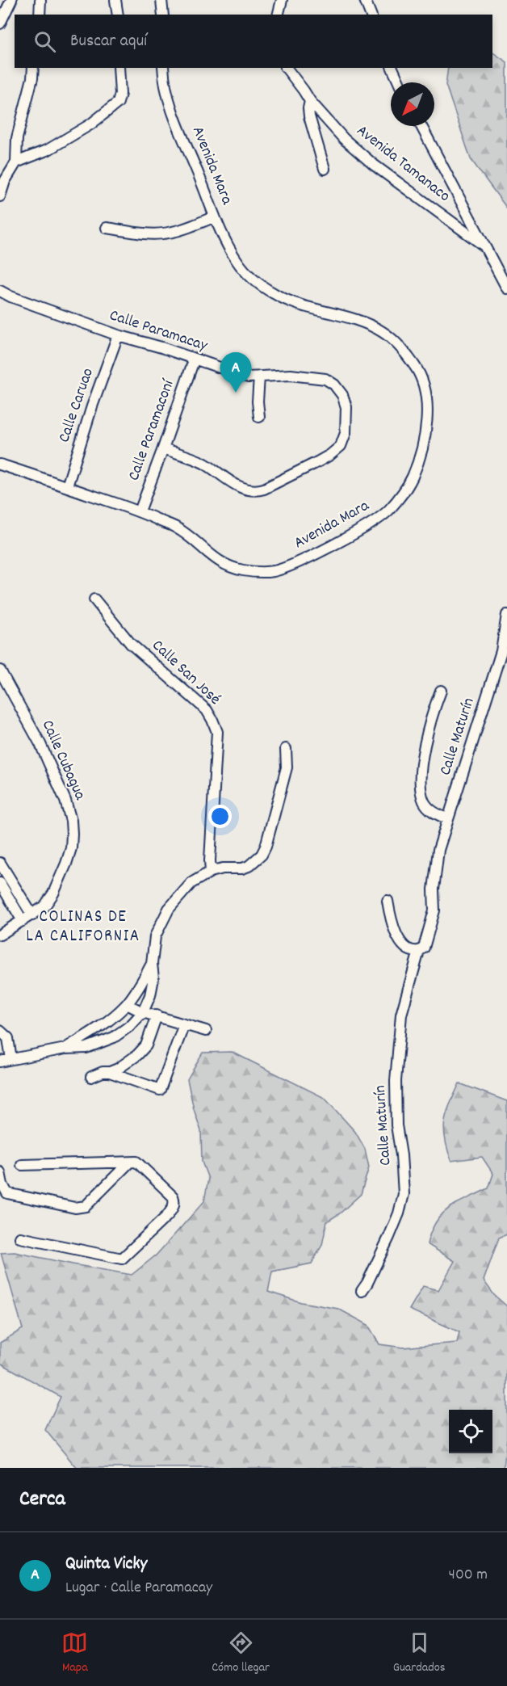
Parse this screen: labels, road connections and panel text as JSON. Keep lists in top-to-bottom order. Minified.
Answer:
{"streets":{"street":["Avenida Tamanaco","Avenida Mara","Calle Paramacay","Calle Caruao","Calle Paramaconí","Calle San José","Calle Maturín","Calle Cubagua"]},"crossings":[["Avenida Mara","Calle Caruao"],["Avenida Mara","Calle Paramaconí"],["Calle Paramacay","Calle Caruao"],["Calle Paramacay","Calle Paramaconí"]],"districts":["COLINAS DE LA CALIFORNIA"],"north":"bottom left","page":{"search":"Buscar aquí","pins":"A","heading":"Cerca","list":[{"mark":"A","name":"Quinta Vicky","note":"Lugar · Calle Paramacay","value":"400 m"}],"nav":["Mapa","Cómo llegar","Guardados"]}}
